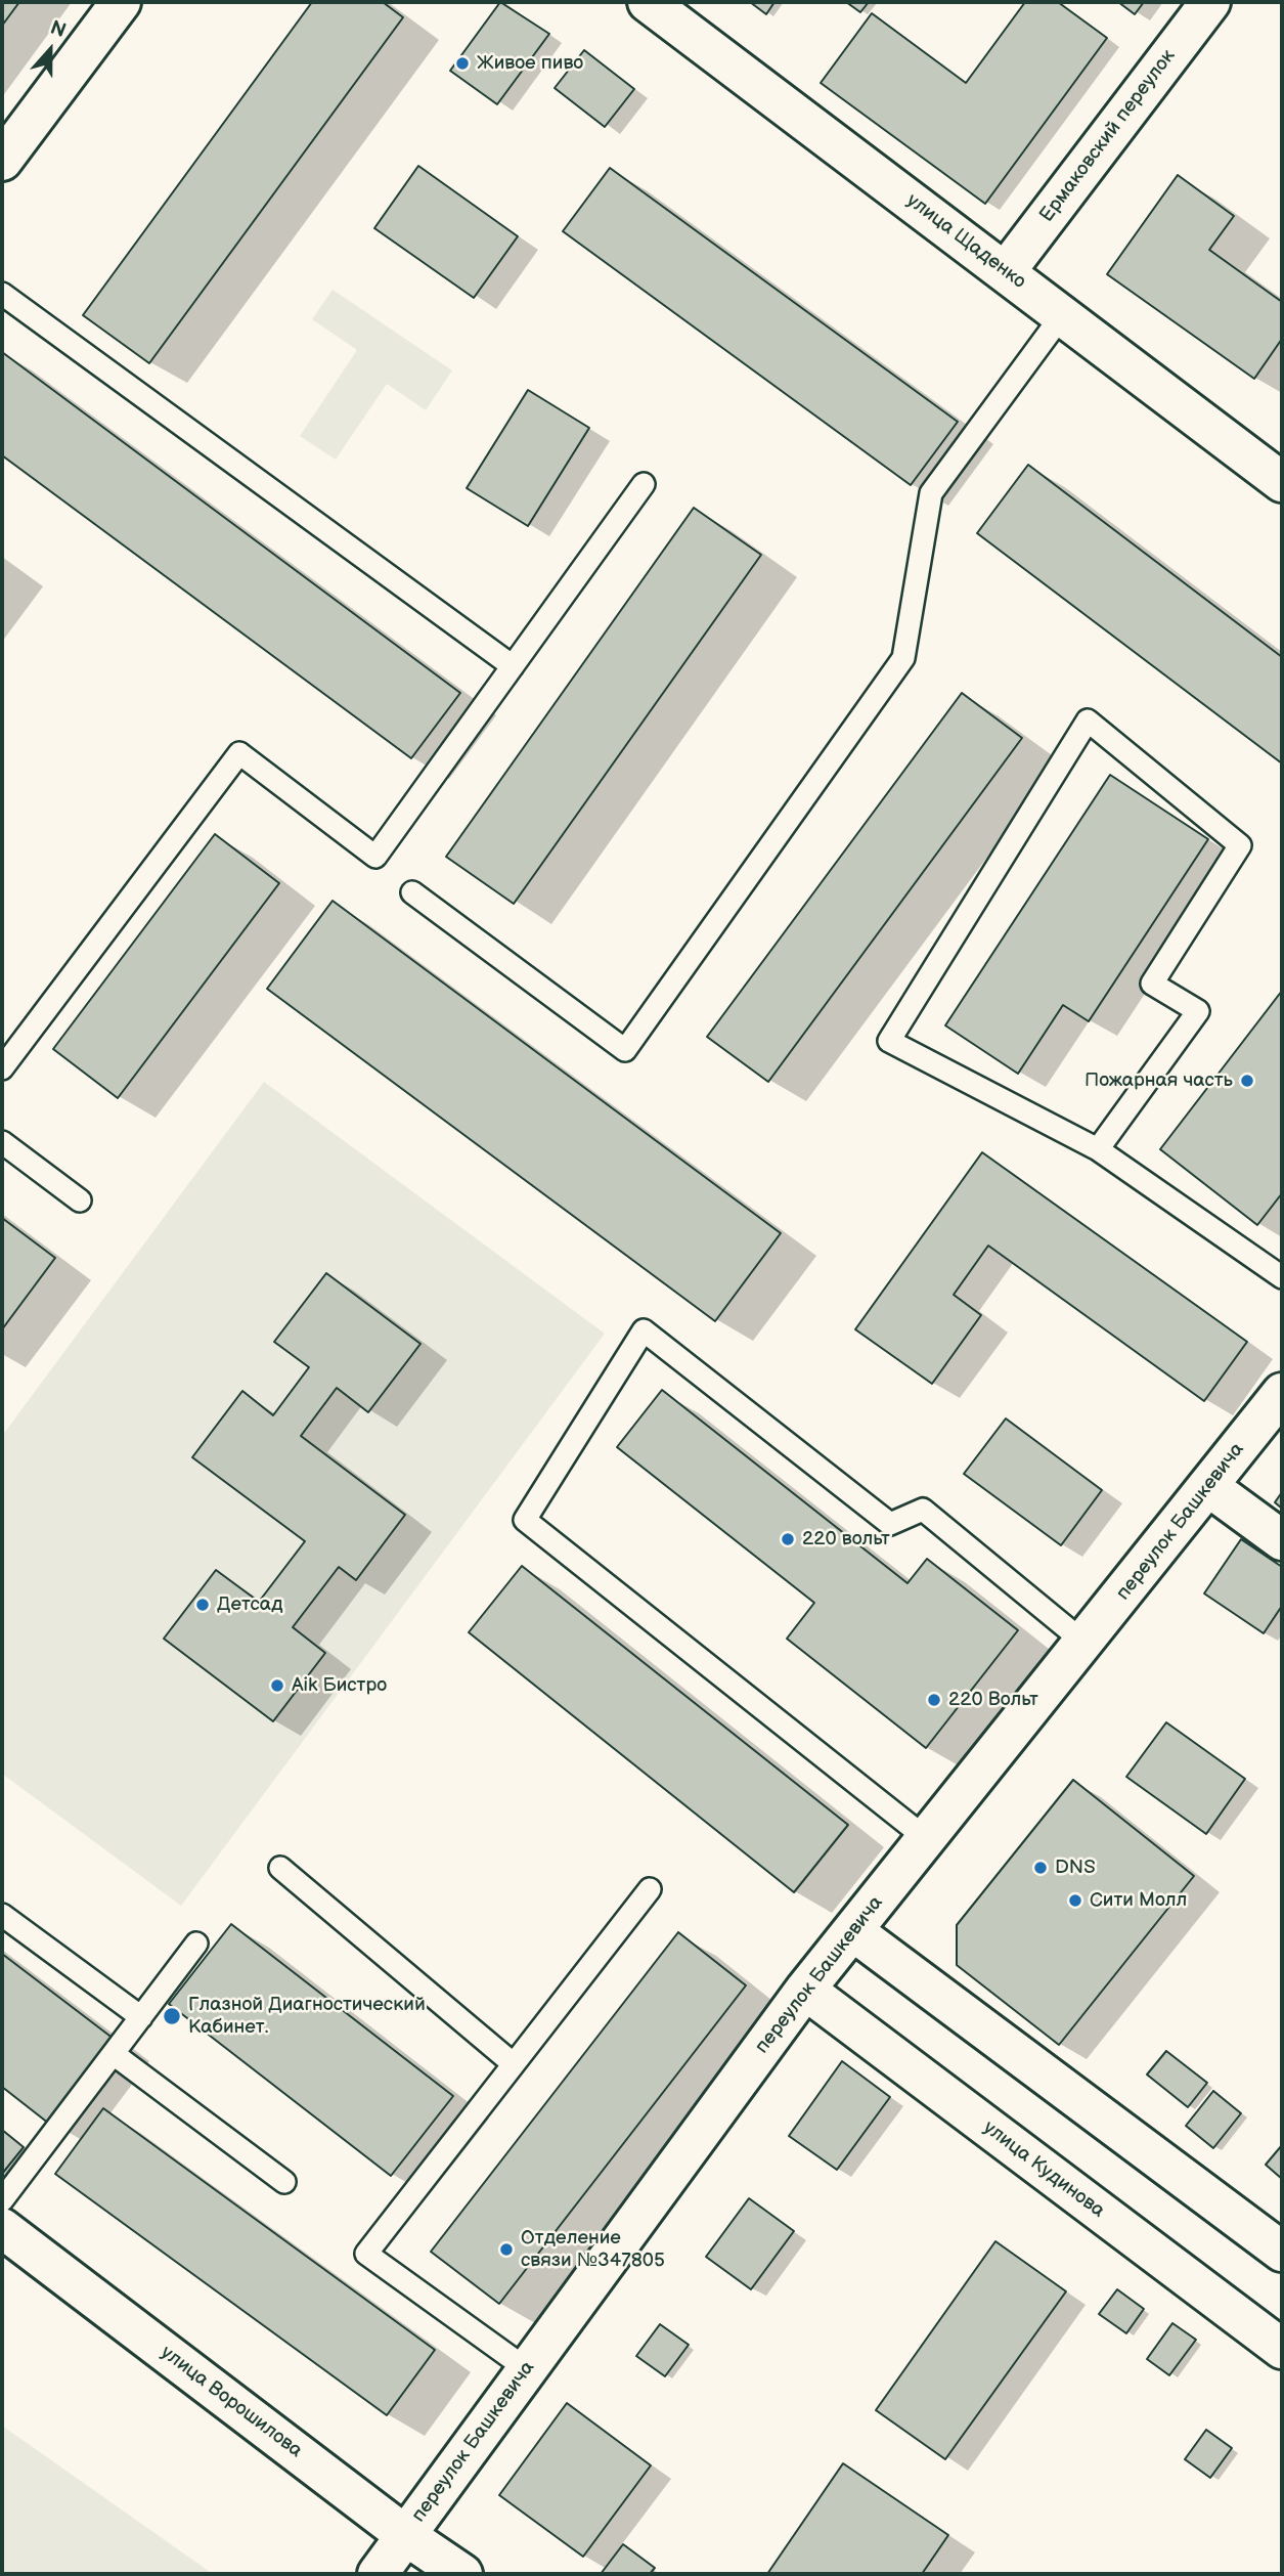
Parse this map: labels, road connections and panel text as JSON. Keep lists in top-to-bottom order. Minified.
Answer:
{"streets":{"street":["Ермаковский переулок","улица Щаденко","переулок Башкевича","улица Кудинова","улица Ворошилова"]},"crossings":[["Ермаковский переулок","улица Щаденко"],["переулок Башкевича","улица Кудинова"],["переулок Башкевича","улица Ворошилова"]],"places":["Живое пиво","Пожарная часть","220 вольт","Детсад","Aik Бистро","220 Вольт","DNS","Сити Молл","Глазной Диагностический Кабинет.","Отделение связи №347805"],"north":"top"}
